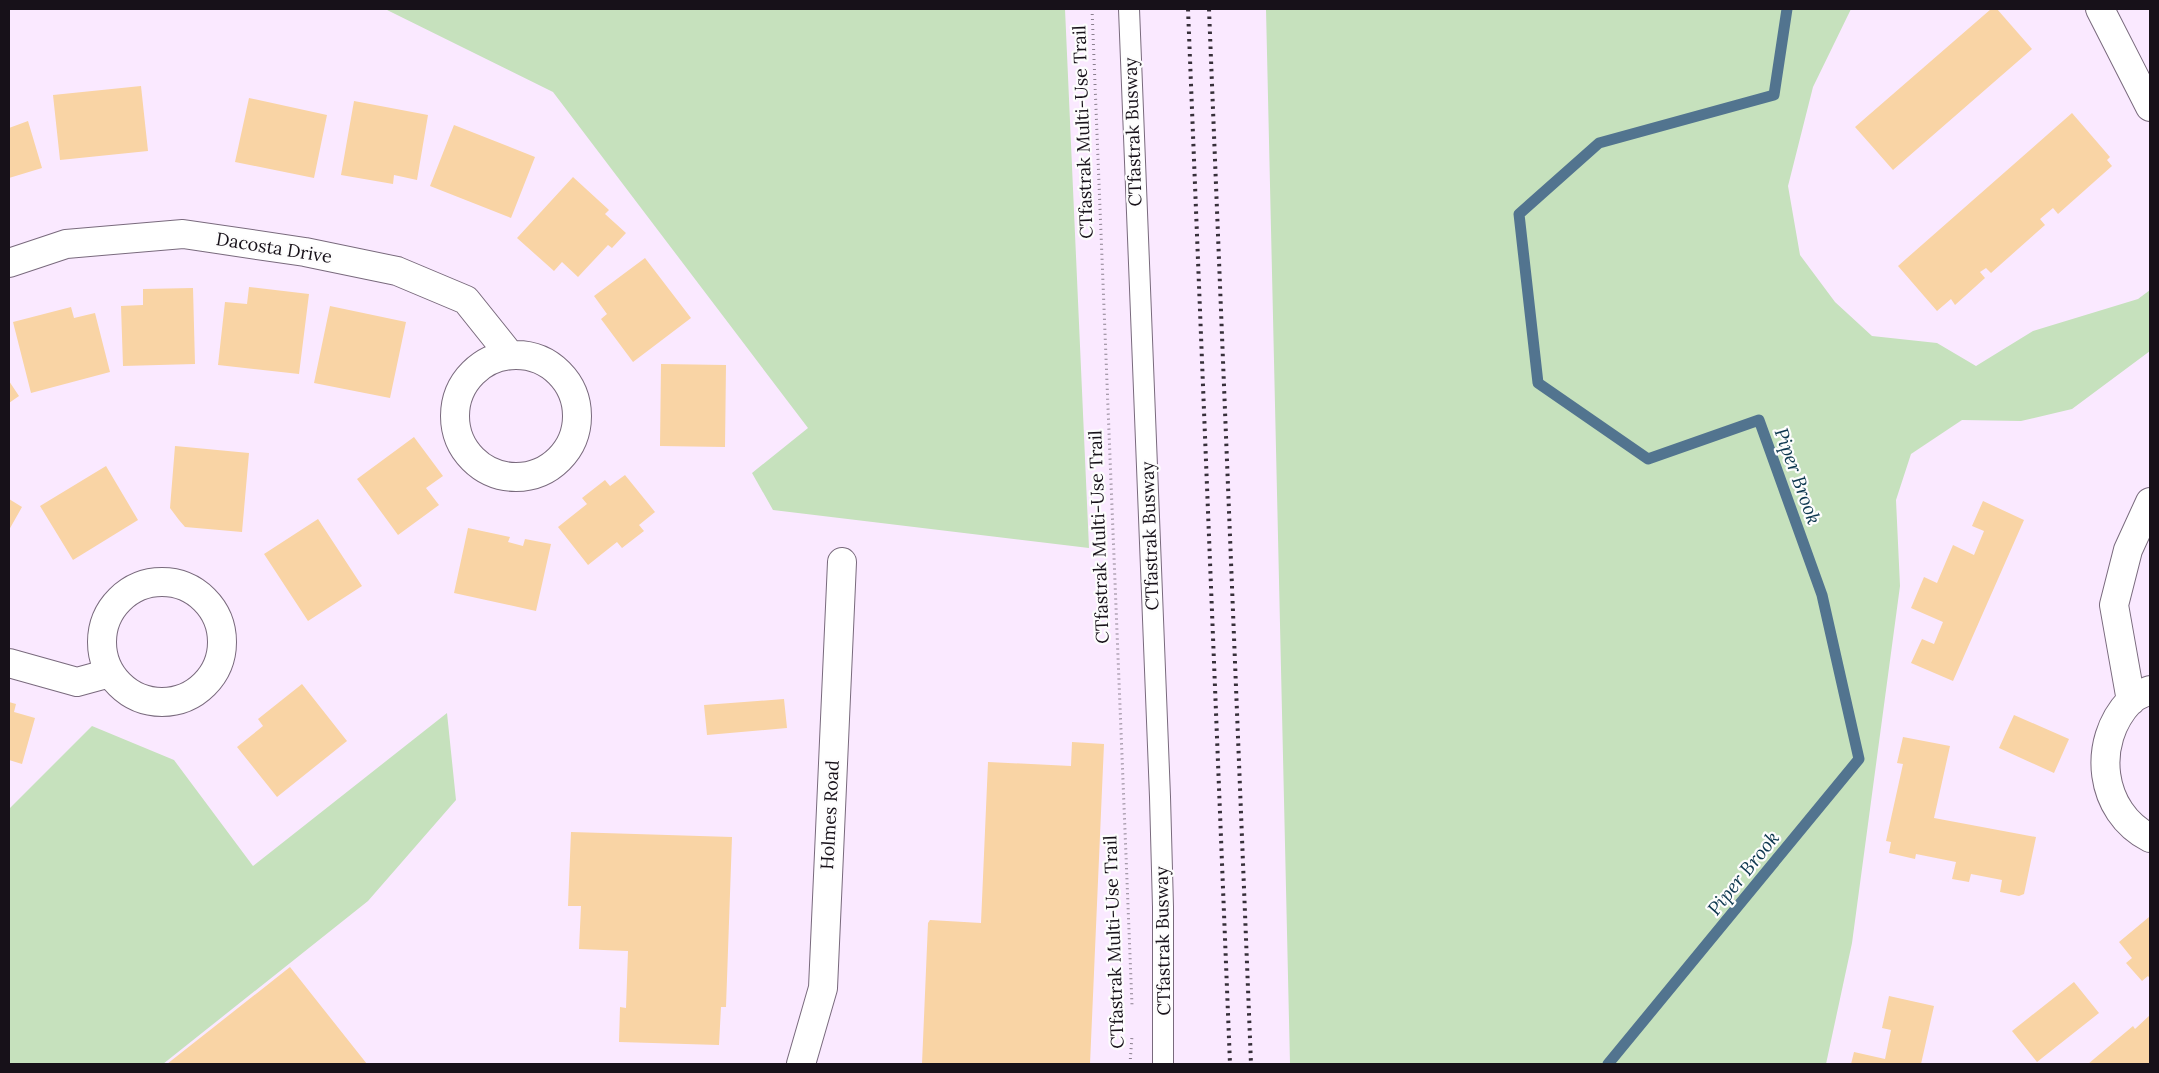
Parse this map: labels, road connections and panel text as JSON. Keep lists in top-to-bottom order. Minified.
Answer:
{"streets":{"street":["Dacosta Drive","Holmes Road"],"lane":["CTfastrak Busway"],"path":["CTfastrak Multi-Use Trail"]},"water":["Piper Brook"]}
